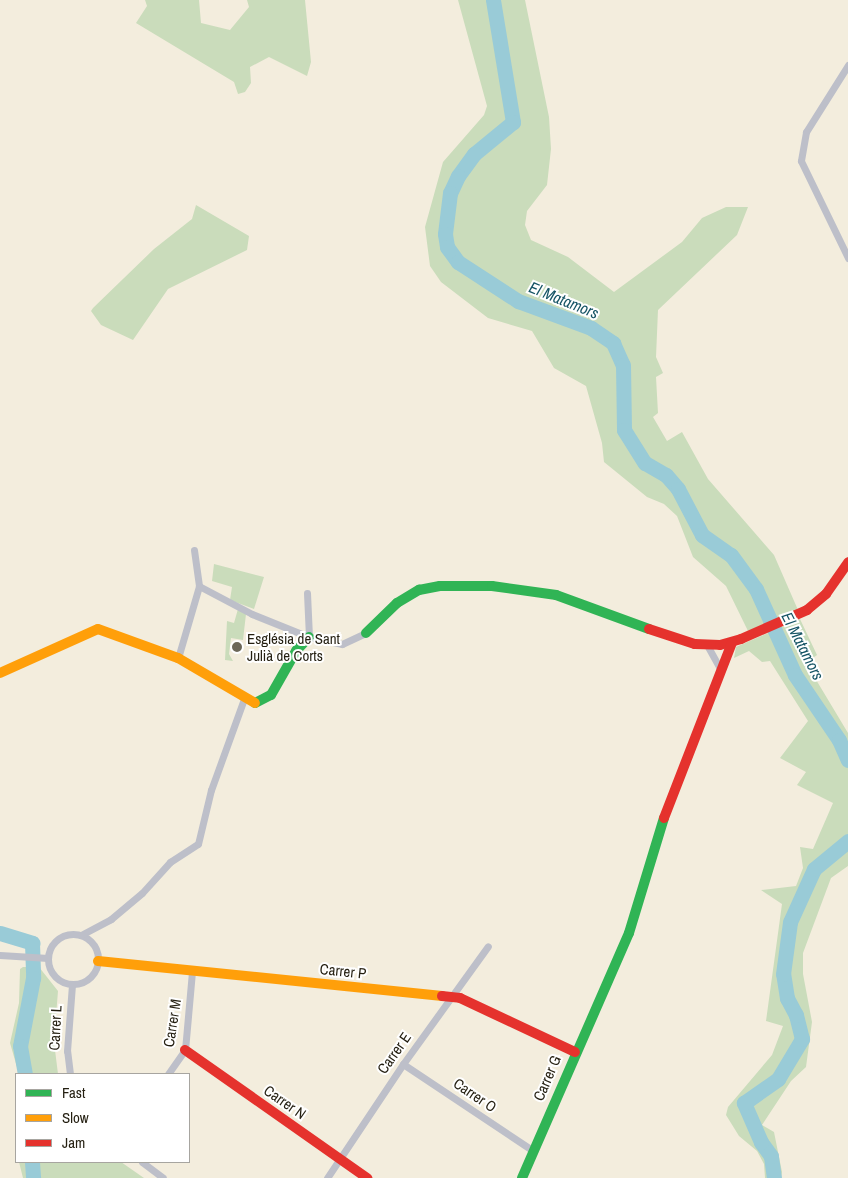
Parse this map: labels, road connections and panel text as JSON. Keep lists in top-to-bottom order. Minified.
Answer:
{"streets":{"street":["Carrer P","Carrer M","Carrer L","Carrer E","Carrer G","Carrer O","Carrer N"]},"crossings":[["Carrer P","Carrer M"],["Carrer P","Carrer L"],["Carrer P","Carrer E"],["Carrer P","Carrer G"],["Carrer M","Carrer N"],["Carrer E","Carrer O"],["Carrer E","Carrer N"],["Carrer G","Carrer O"]],"water":["El Matamors"],"places":["Església de Sant Julià de Corts"],"legend":["Fast","Slow","Jam"]}
